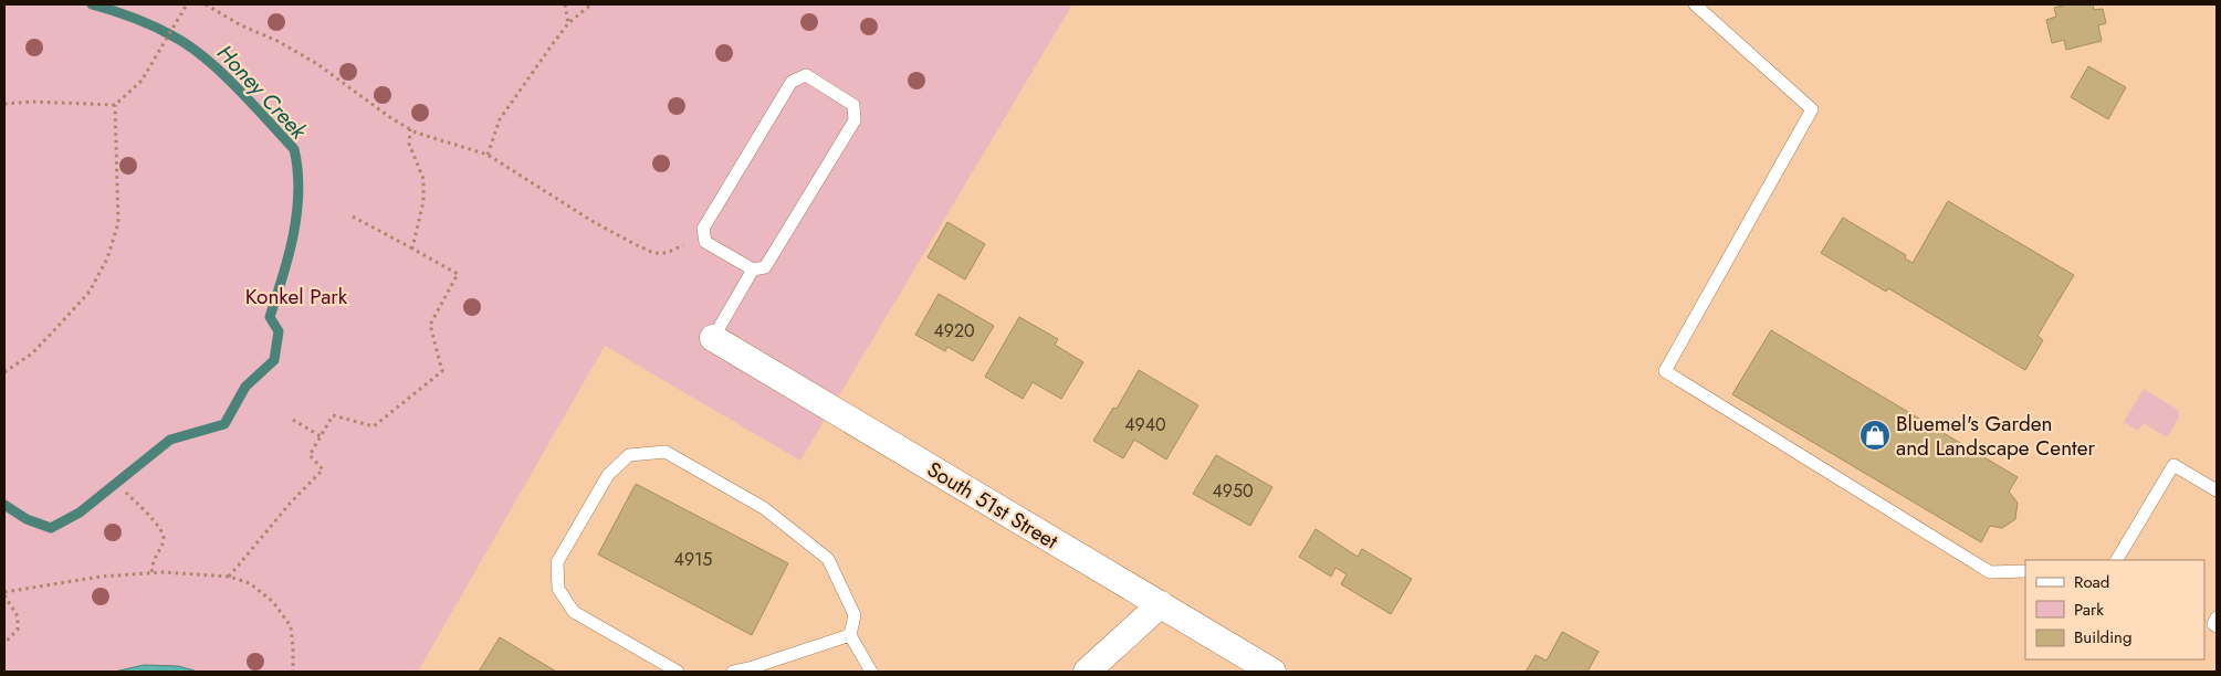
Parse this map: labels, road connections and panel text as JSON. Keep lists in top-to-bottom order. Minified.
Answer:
{"streets":{"street":["South 51st Street"]},"water":["Honey Creek"],"parks":["Konkel Park"],"places":{"shop":["Bluemel's Garden and Landscape Center"]},"house_numbers":["4920","4940","4950","4915"],"legend":["Road","Park","Building"]}
